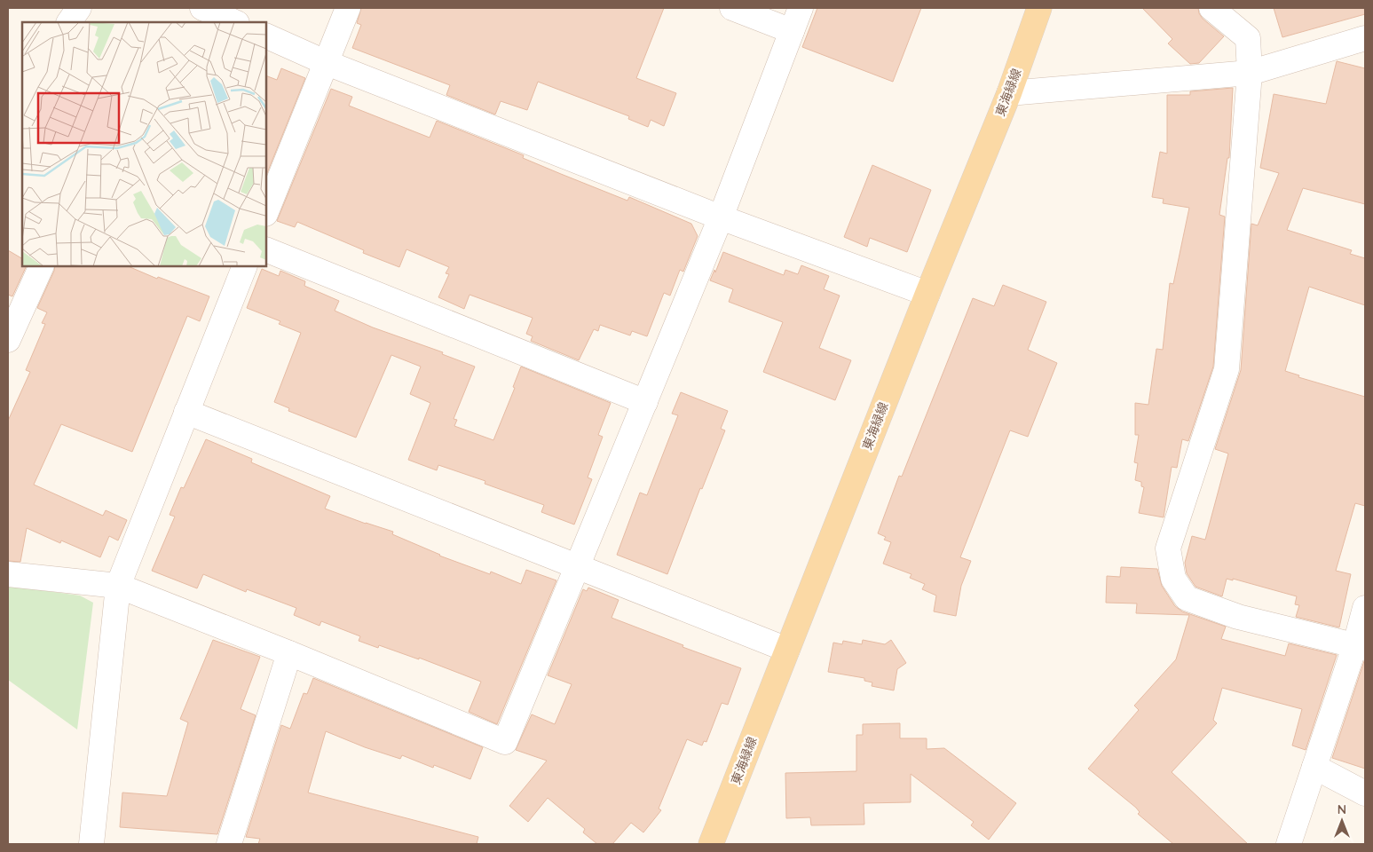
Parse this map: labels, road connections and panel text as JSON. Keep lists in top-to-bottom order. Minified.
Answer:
{"streets":{"main road":["東海緑線"]},"north":"top"}
